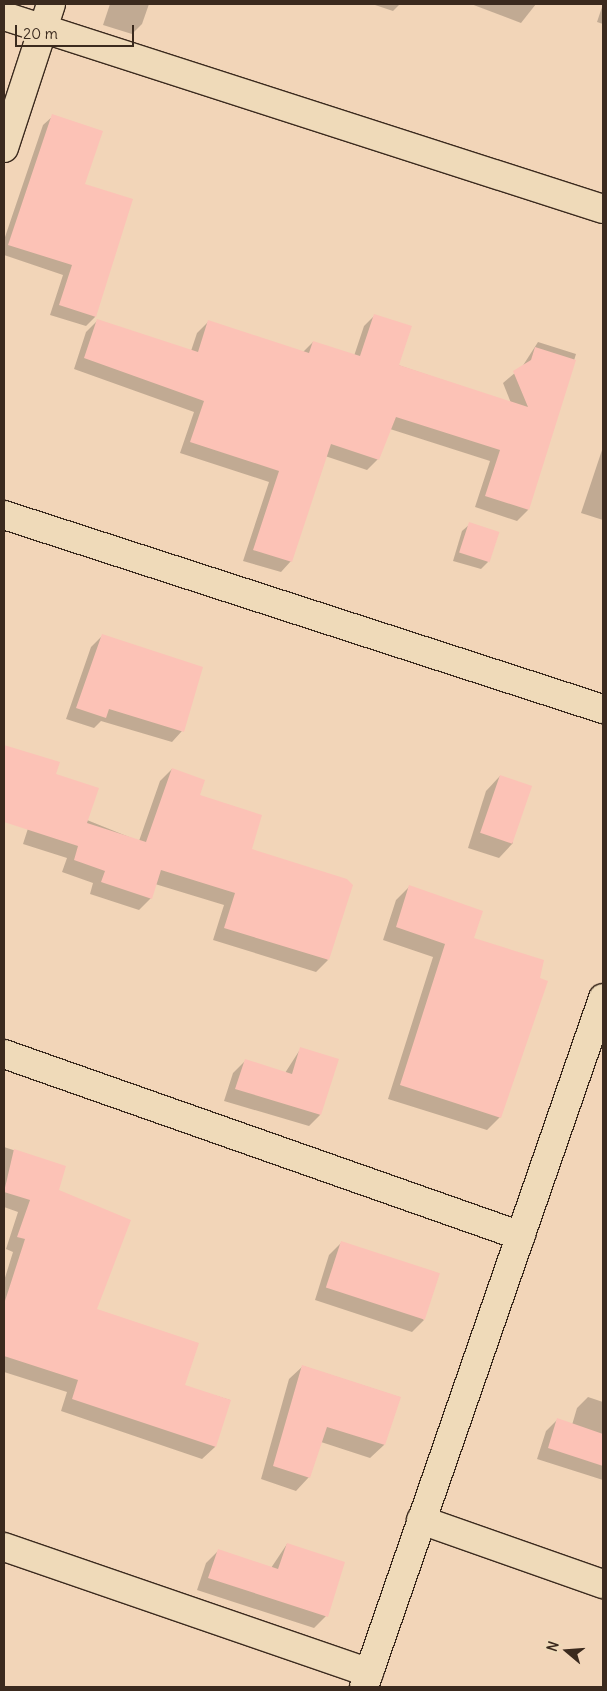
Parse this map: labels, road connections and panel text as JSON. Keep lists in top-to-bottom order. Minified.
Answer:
{"scale_bar":"20 m","north":"left"}
